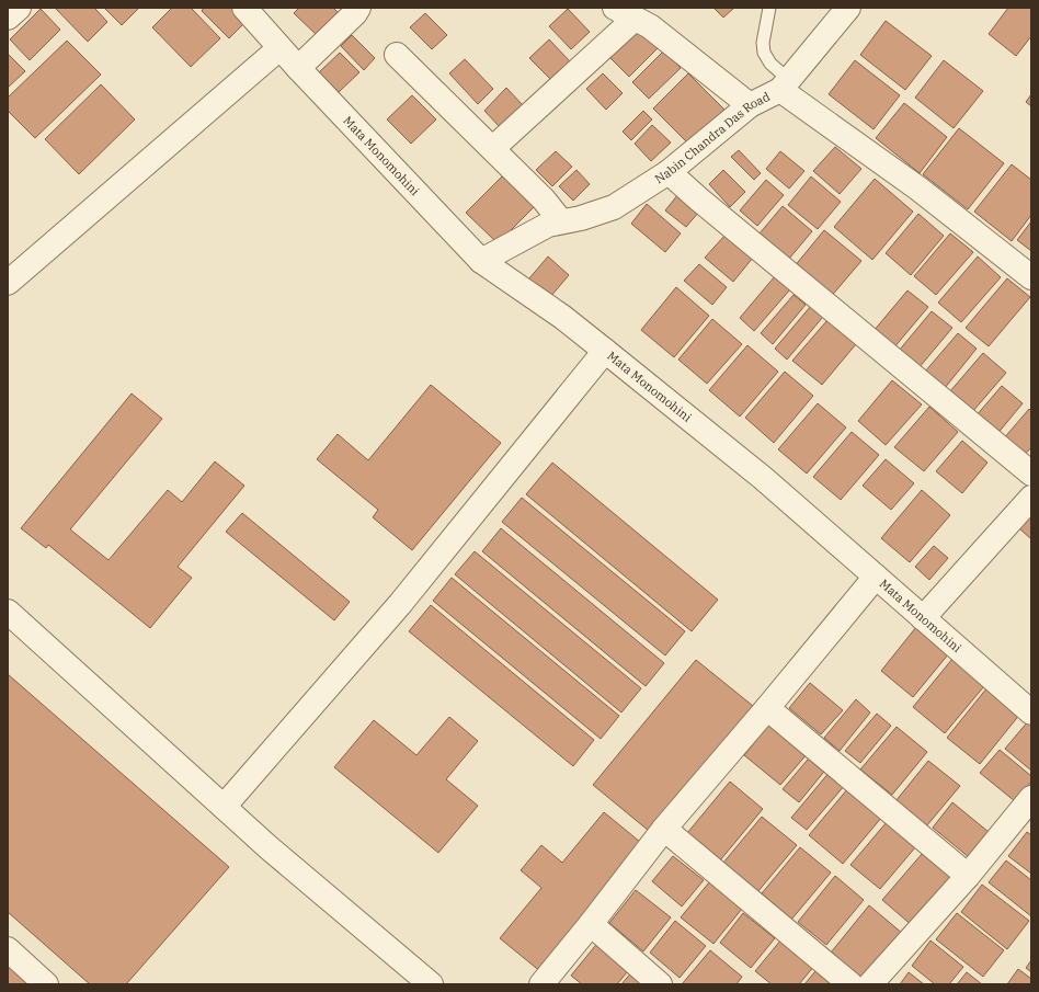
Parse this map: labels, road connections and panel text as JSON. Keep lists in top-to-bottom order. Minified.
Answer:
{"streets":{"street":["Nabin Chandra Das Road","Mata Monomohini"]},"crossings":[["Nabin Chandra Das Road","Mata Monomohini"]]}
